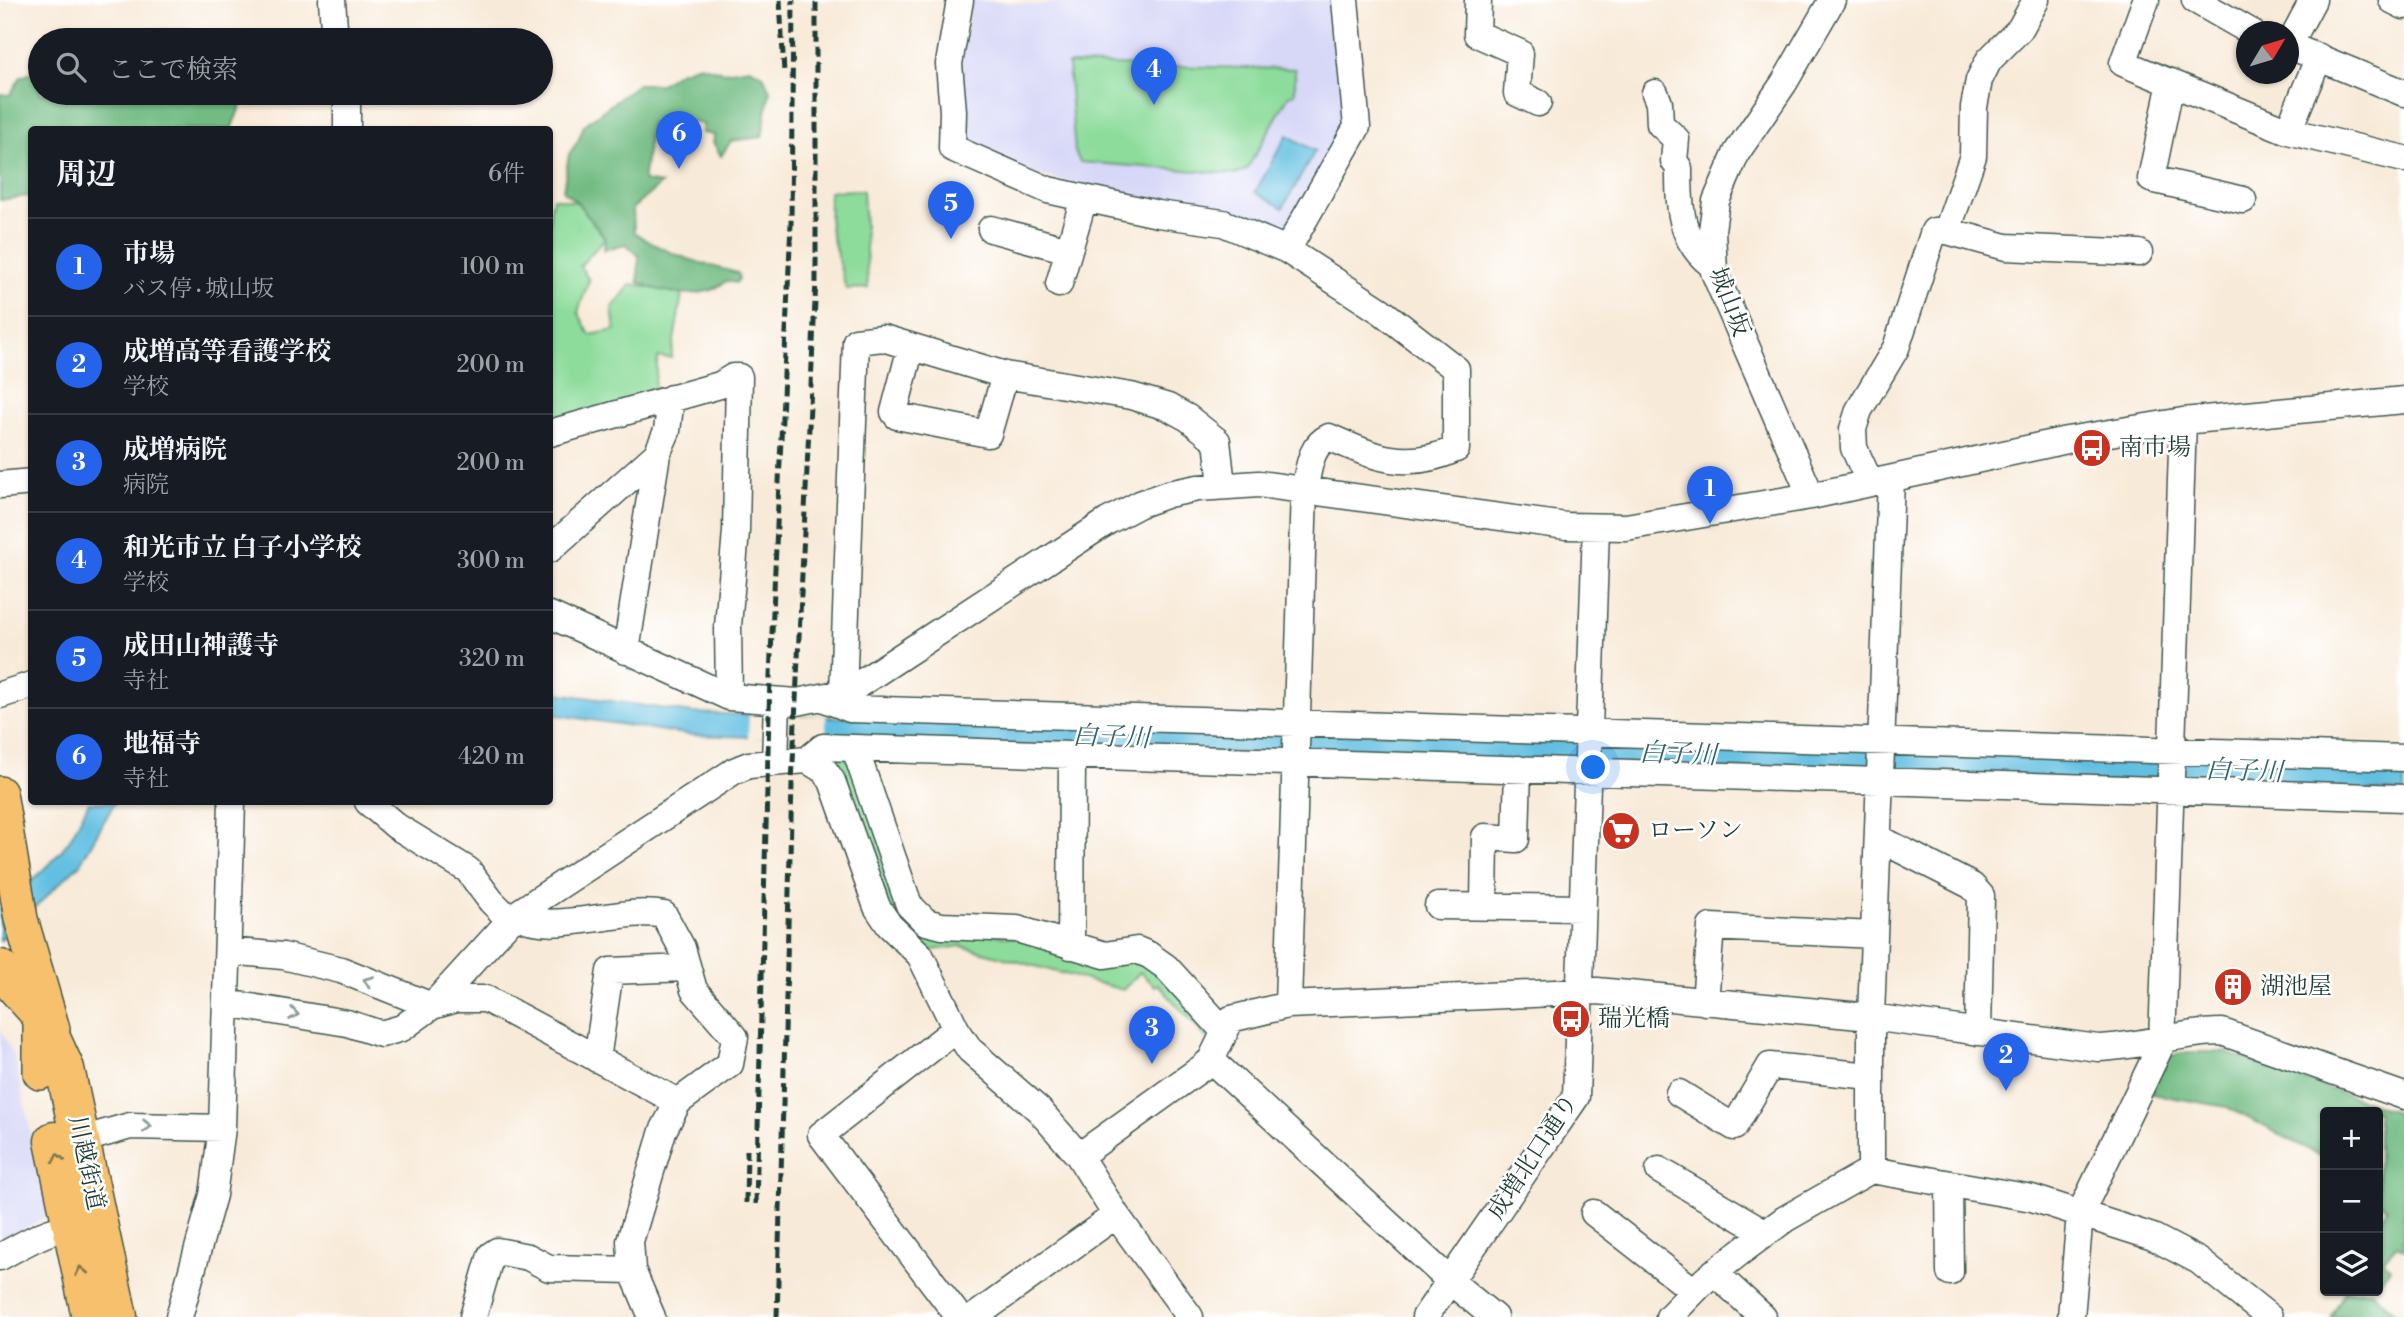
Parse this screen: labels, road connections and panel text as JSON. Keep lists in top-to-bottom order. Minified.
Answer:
{"streets":{"highway":["川越街道"],"street":["城山坂","成増北口通り"]},"water":["白子川"],"places":{"bus stop":["南市場","瑞光橋"],"supermarket":["ローソン"],"building":["湖池屋"]},"north":"top right","page":{"search":"ここで検索","pins":["4","6","5","1","3","2"],"heading":["周辺","6件"],"list":[{"mark":"1","name":"市場","note":"バス停 · 城山坂","value":"100 m"},{"mark":"2","name":"成増高等看護学校","note":"学校","value":"200 m"},{"mark":"3","name":"成増病院","note":"病院","value":"200 m"},{"mark":"4","name":"和光市立 白子小学校","note":"学校","value":"300 m"},{"mark":"5","name":"成田山神護寺","note":"寺社","value":"320 m"},{"mark":"6","name":"地福寺","note":"寺社","value":"420 m"}],"map_buttons":["+","−"]}}
